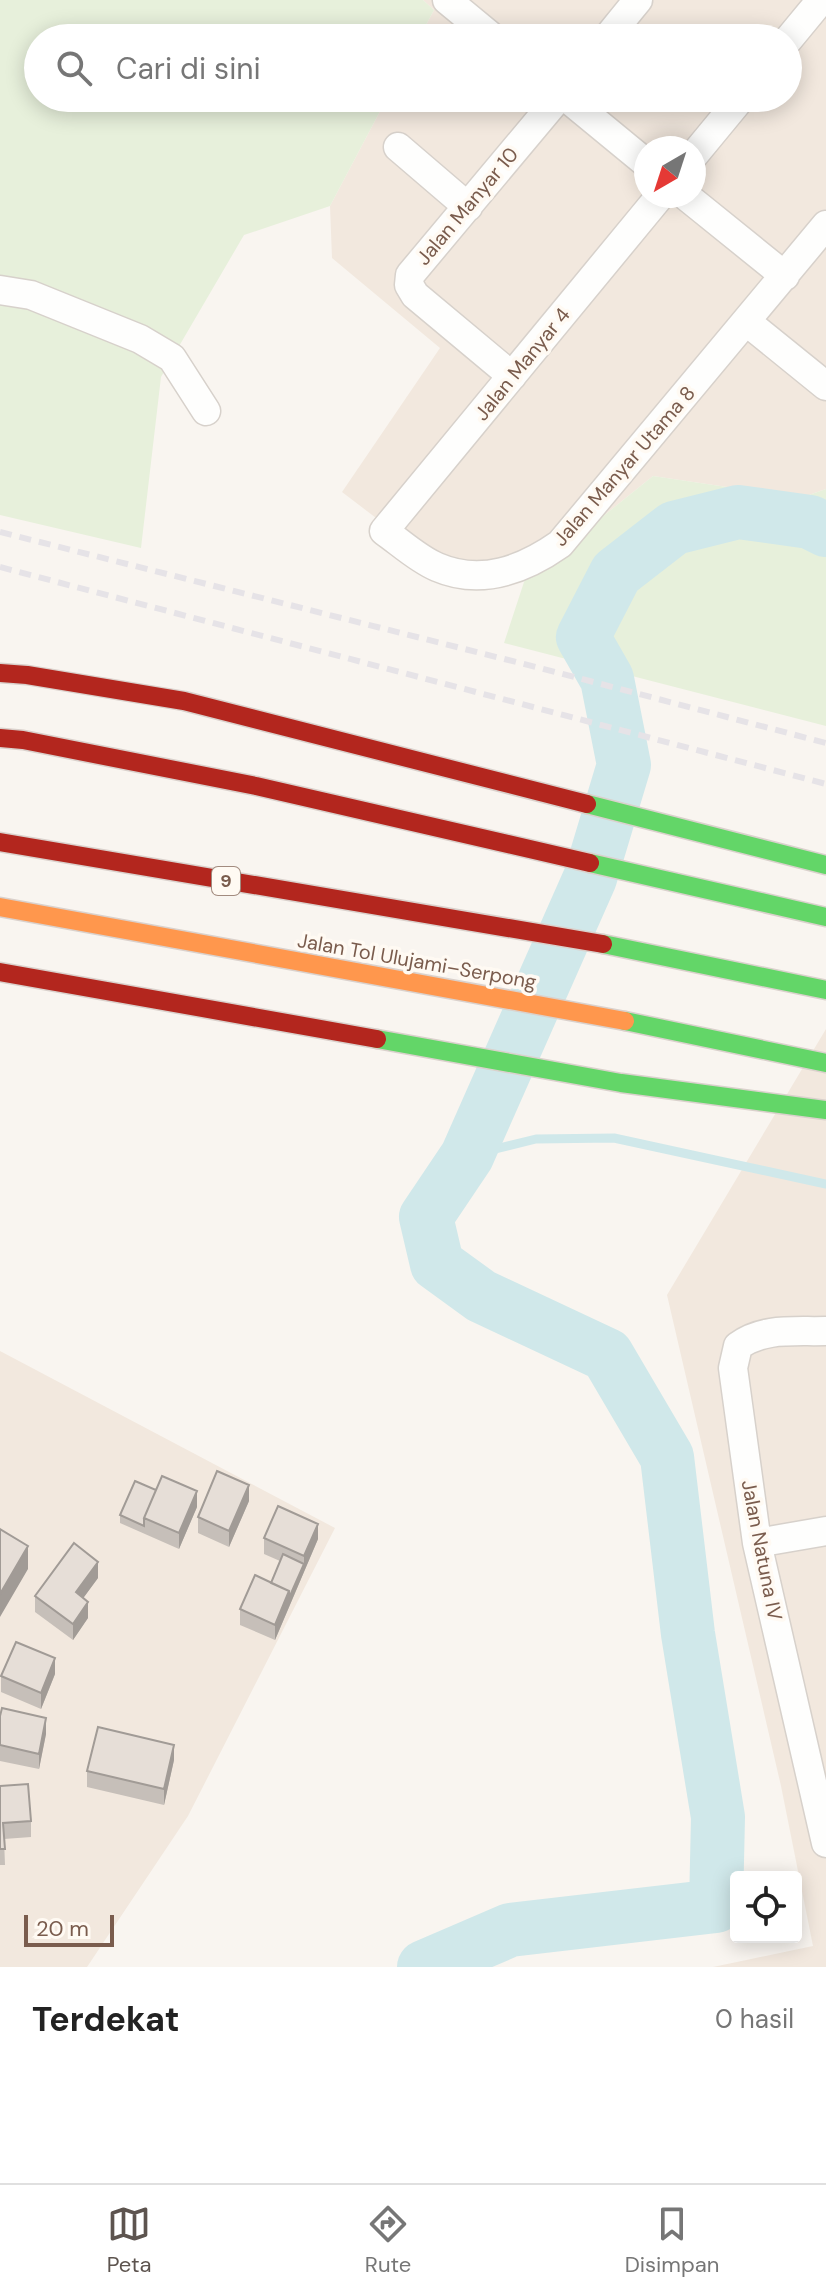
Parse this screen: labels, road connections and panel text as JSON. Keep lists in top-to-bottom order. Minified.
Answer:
{"streets":{"highway":["9","Jalan Tol Ulujami–Serpong"],"street":["Jalan Manyar 10","Jalan Manyar 4","Jalan Manyar Utama 8","Jalan Natuna IV"]},"crossings":[["Jalan Manyar 10","Jalan Manyar 4"],["Jalan Manyar 4","Jalan Manyar Utama 8"]],"scale_bar":"20 m","north":"bottom left","page":{"search":"Cari di sini","scale":"20 m","heading":["Terdekat","0 hasil"],"nav":["Peta","Rute","Disimpan"]}}
